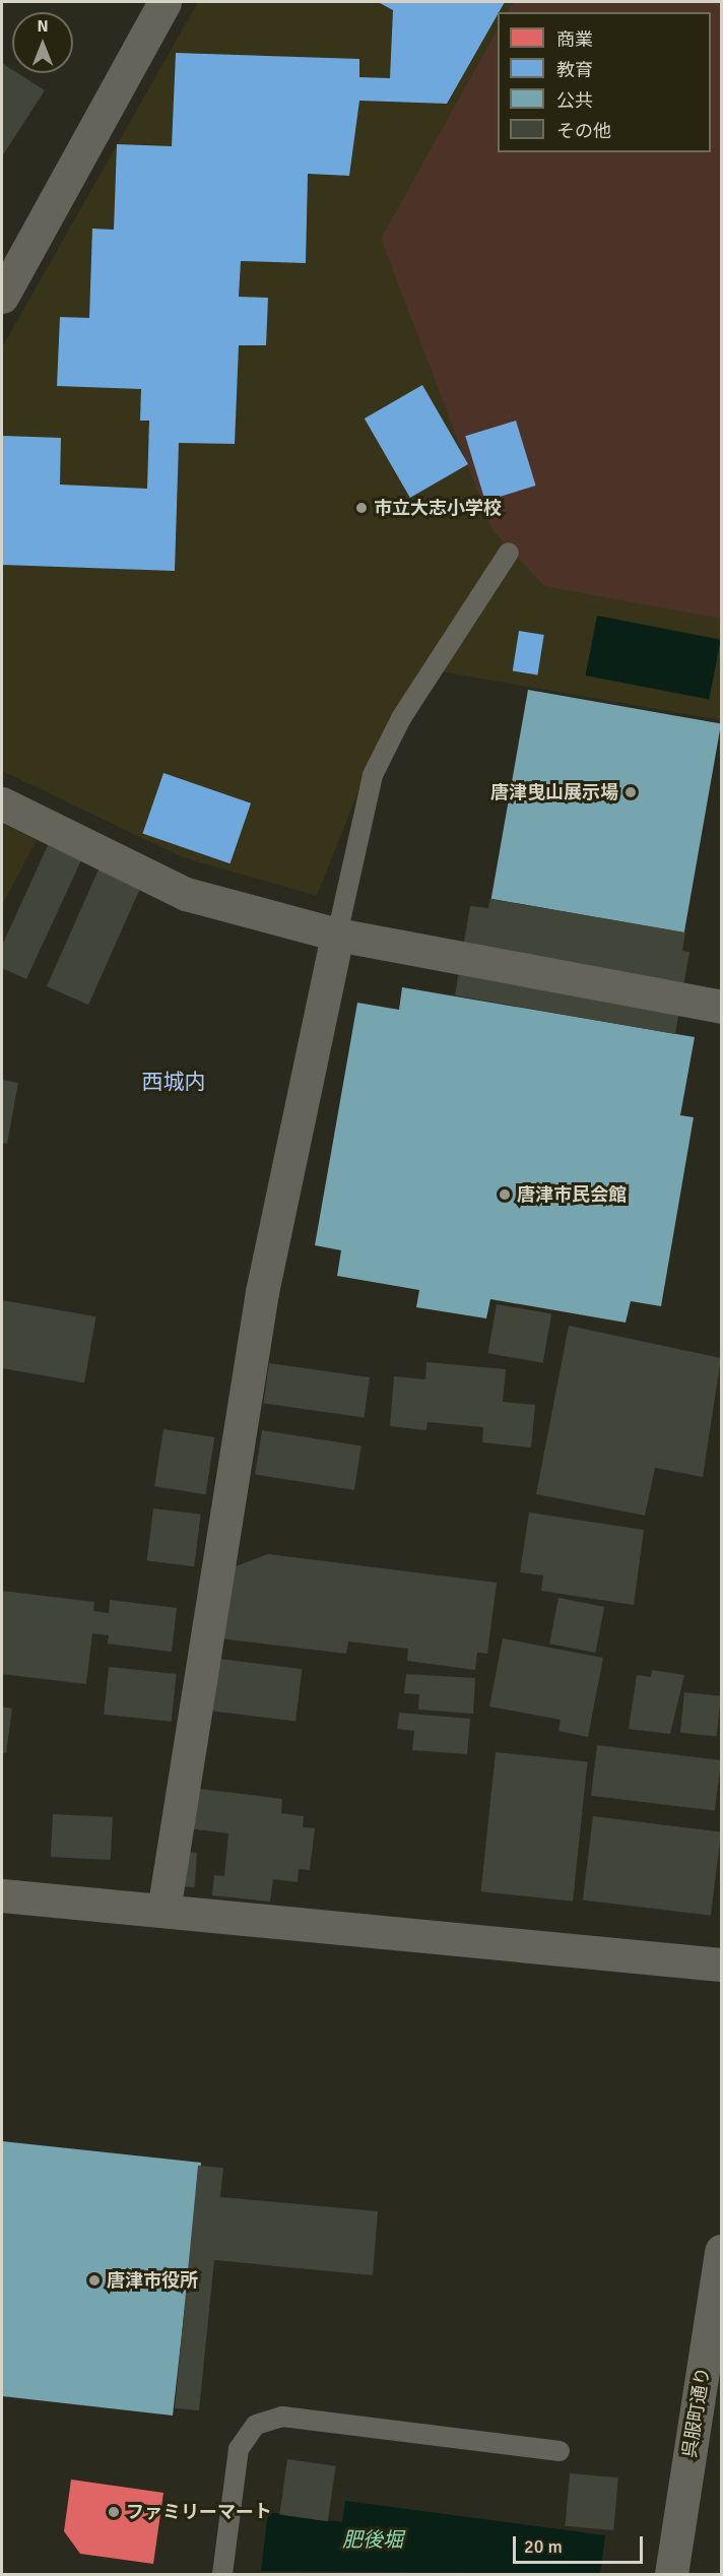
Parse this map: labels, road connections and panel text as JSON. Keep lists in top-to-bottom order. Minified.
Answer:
{"streets":{"street":["呉服町通り"]},"districts":["西城内"],"water":["肥後堀"],"places":["市立大志小学校","唐津曳山展示場","唐津市民会館","唐津市役所","ファミリーマート"],"legend":["商業","教育","公共","その他"],"scale_bar":"20 m","north":"top"}
